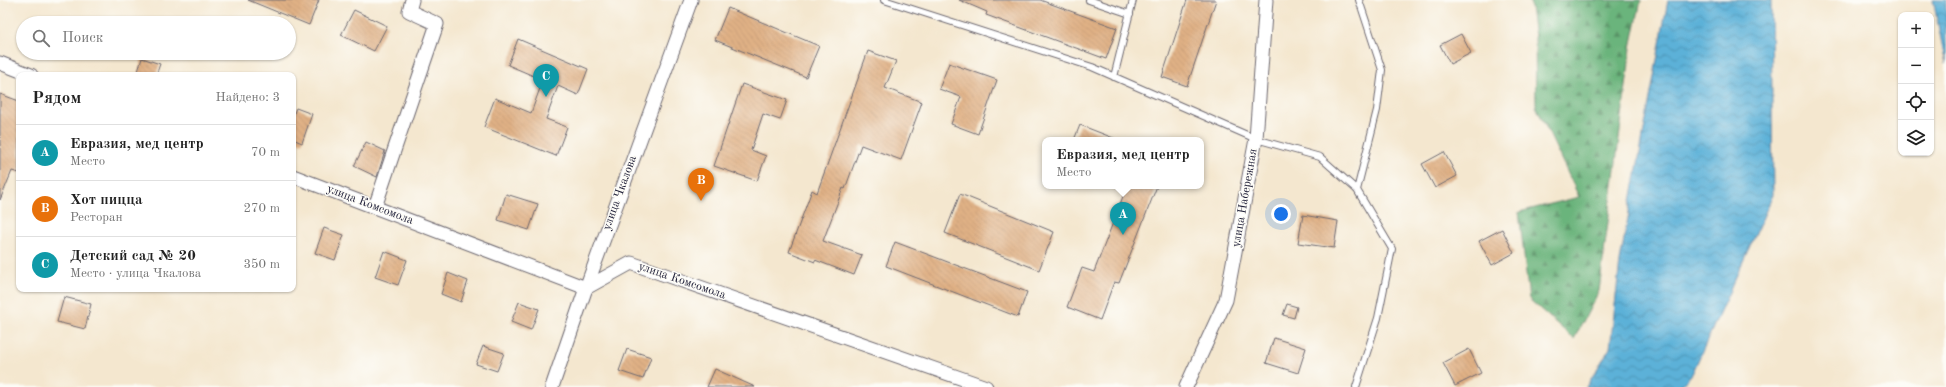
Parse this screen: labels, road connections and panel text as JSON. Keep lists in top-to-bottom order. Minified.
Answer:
{"streets":{"street":["улица Чкалова","улица Набережная","улица Комсомола"]},"crossings":[["улица Чкалова","улица Комсомола"]],"page":{"map_buttons":["+","−"],"search":"Поиск","pins":["C","B","A"],"heading":["Рядом","Найдено: 3"],"list":[{"mark":"A","name":"Евразия, мед центр","note":"Место","value":"70 m"},{"mark":"B","name":"Хот пицца","note":"Ресторан","value":"270 m"},{"mark":"C","name":"Детский сад № 20","note":"Место · улица Чкалова","value":"350 m"}],"popup":["Евразия, мед центр","Место"]}}
